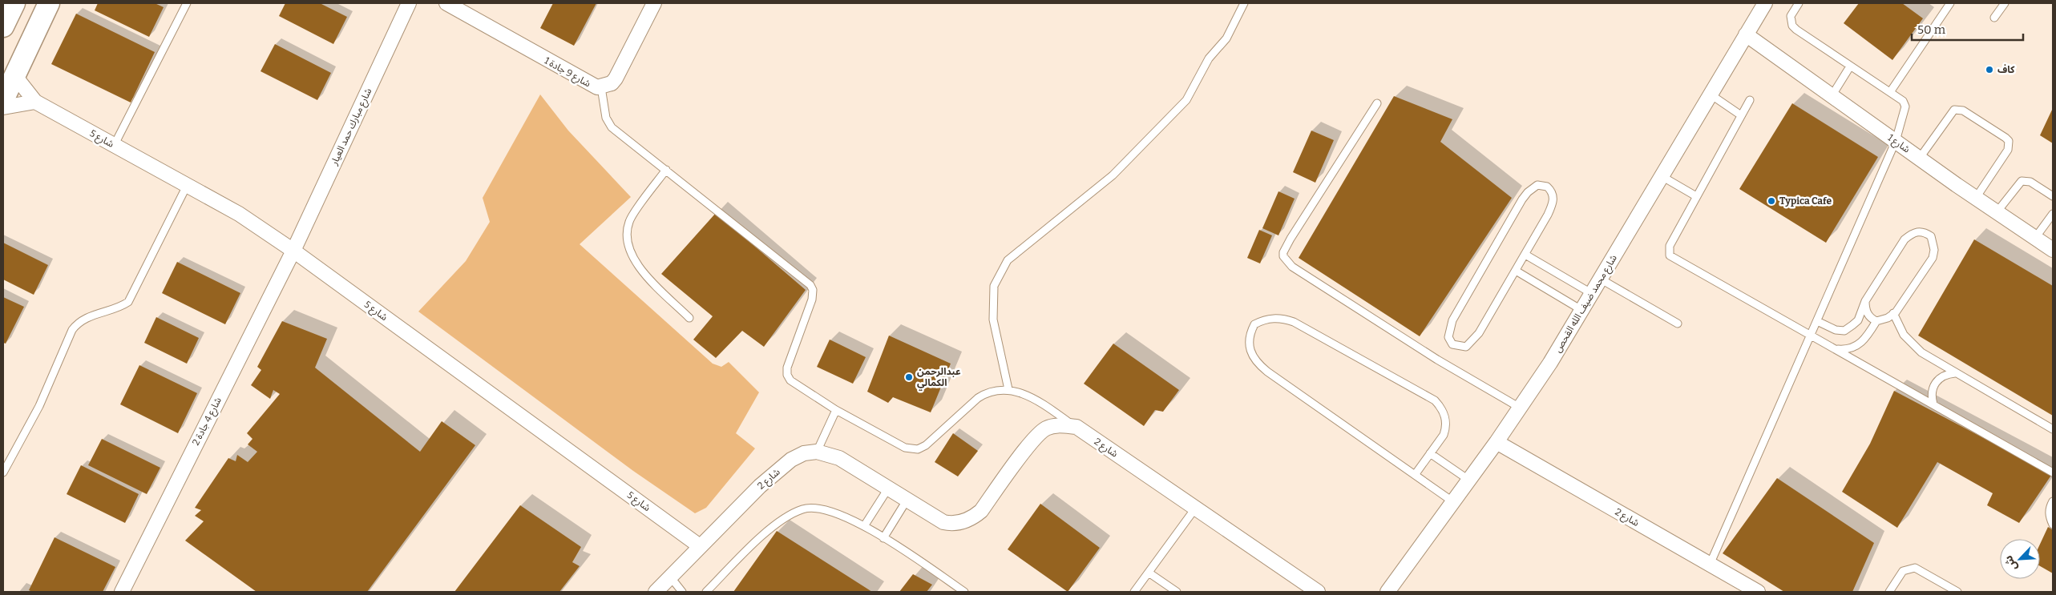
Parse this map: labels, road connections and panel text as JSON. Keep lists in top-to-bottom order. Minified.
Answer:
{"streets":{"street":["شارع 9 جادة 1","شارع مبارك حمد العيار","شارع 5","شارع 1","شارع محمد ضيف الله القحص","شارع 4 جادة 2","شارع 2"]},"crossings":[["شارع مبارك حمد العيار","شارع 5"],["شارع مبارك حمد العيار","شارع 4 جادة 2"],["شارع 5","شارع 4 جادة 2"],["شارع 5","شارع 2"],["شارع 1","شارع محمد ضيف الله القحص"],["شارع محمد ضيف الله القحص","شارع 2"]],"places":["كاف","Typica Cafe","عبدالرحمن الكمالي"],"scale_bar":"50 m","north":"bottom left"}
